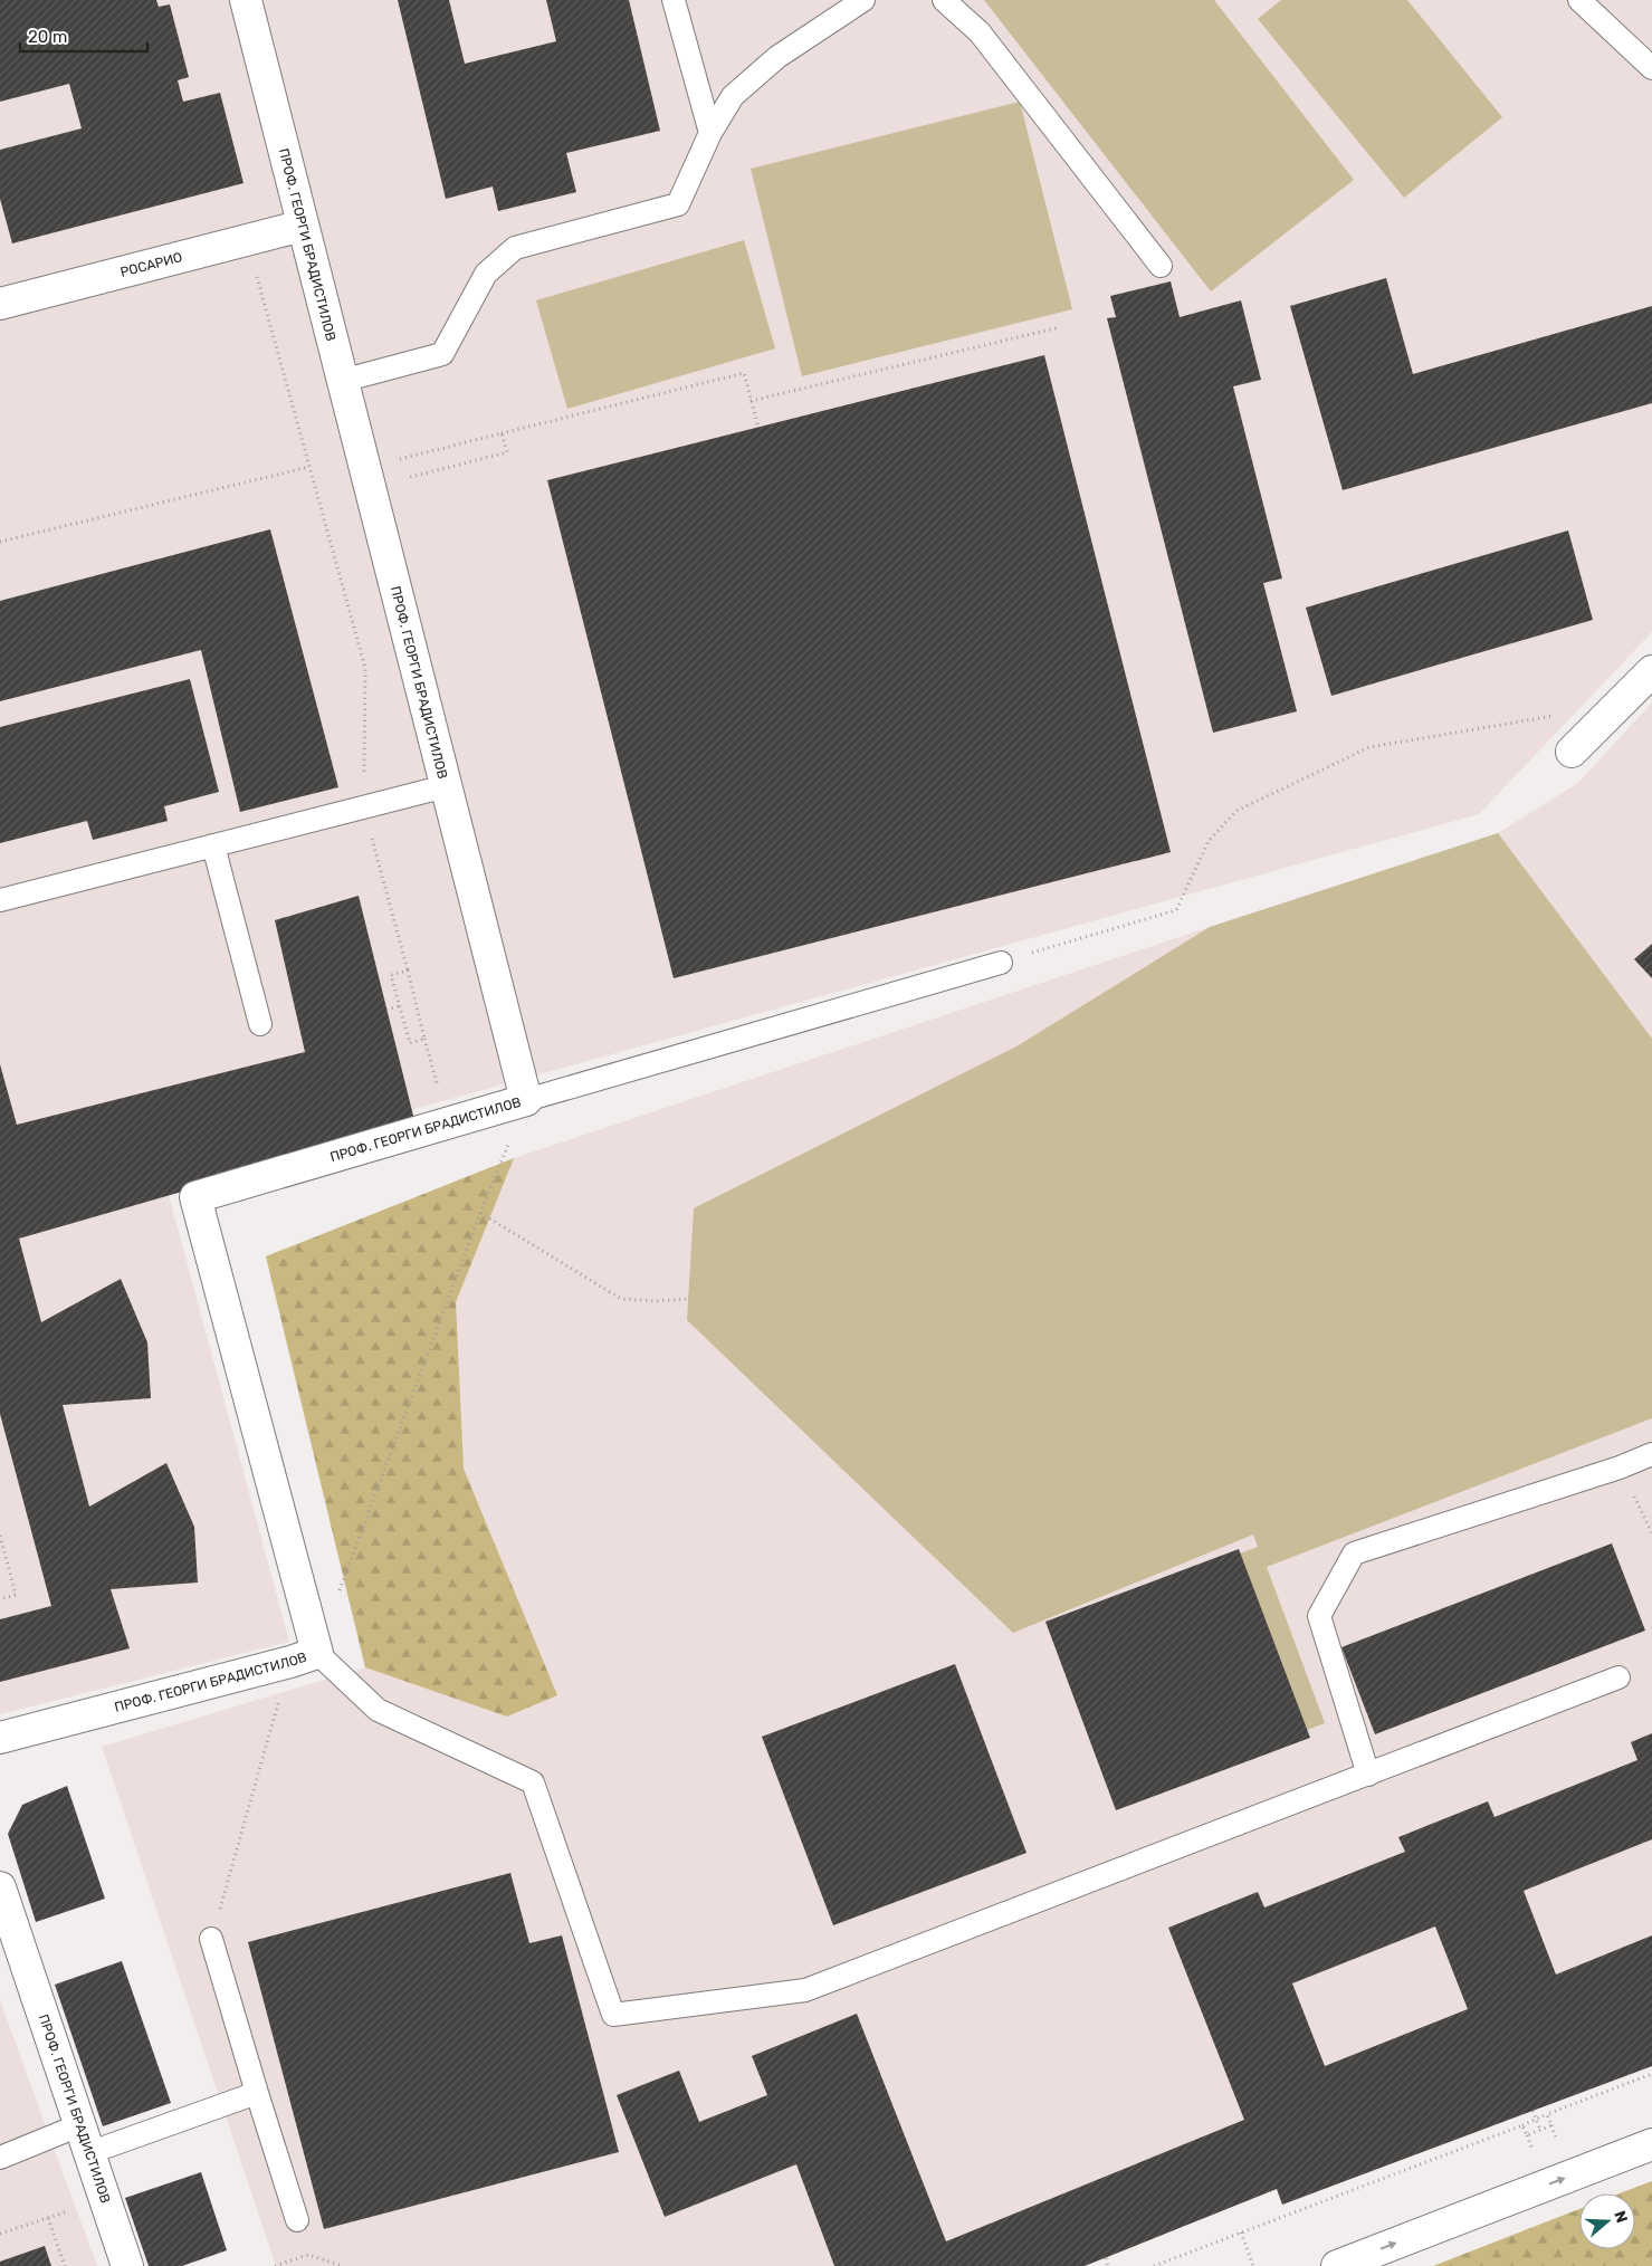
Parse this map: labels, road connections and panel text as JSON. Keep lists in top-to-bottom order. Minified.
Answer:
{"streets":{"street":["ПРОФ. ГЕОРГИ БРАДИСТИЛОВ","РОСАРИО"]},"crossings":[["ПРОФ. ГЕОРГИ БРАДИСТИЛОВ","РОСАРИО"]],"scale_bar":"20 m","north":"right"}
